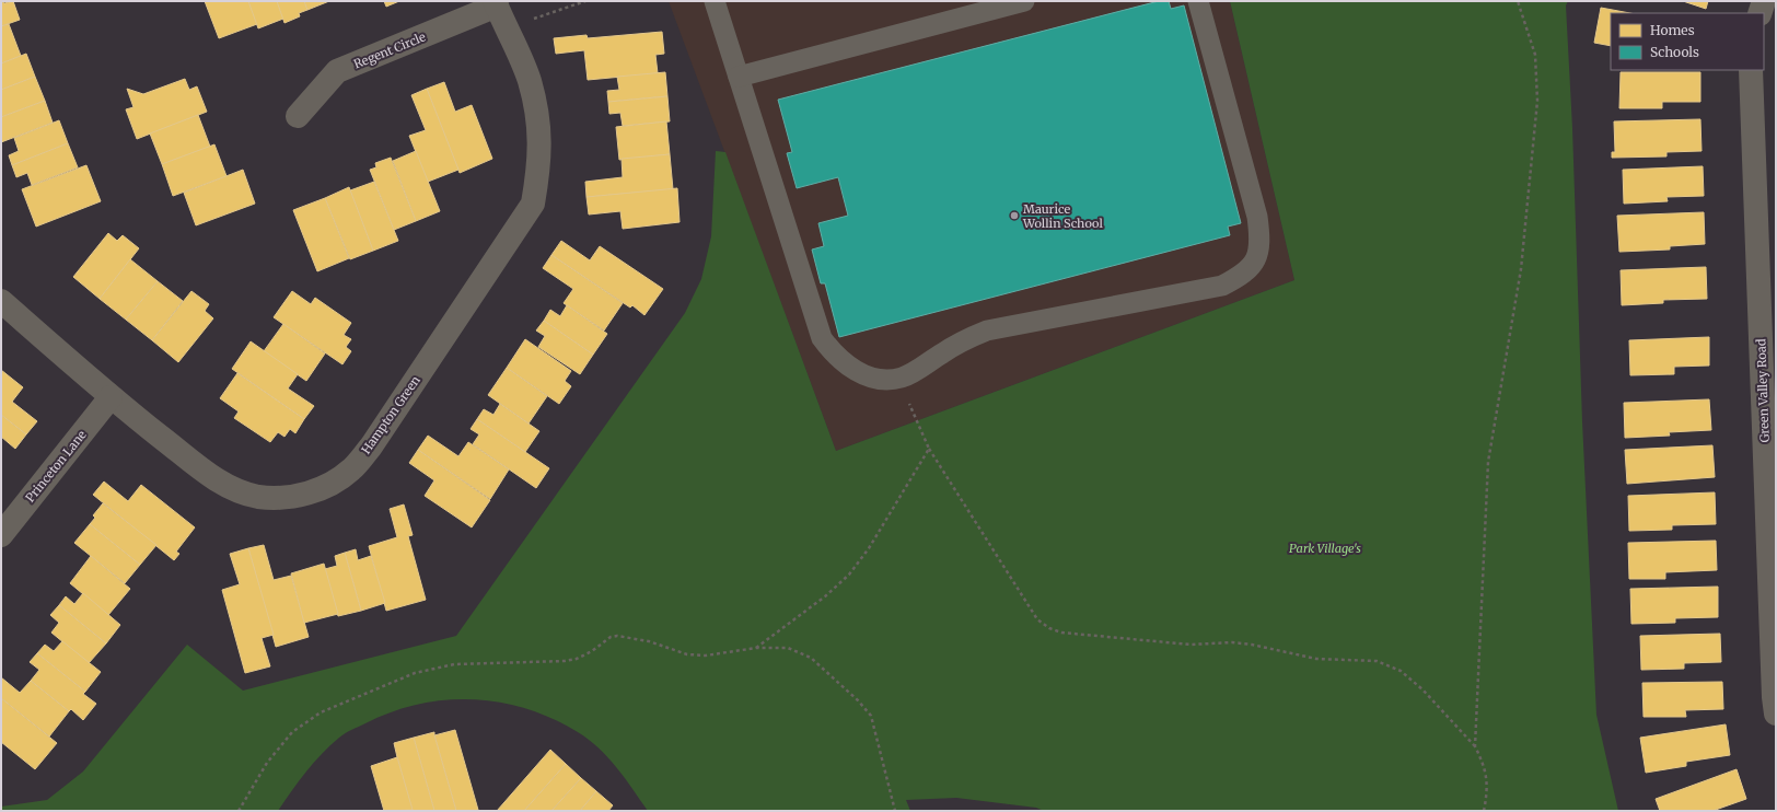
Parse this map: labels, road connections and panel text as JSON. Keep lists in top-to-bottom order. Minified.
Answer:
{"streets":{"street":["Regent Circle","Green Valley Road","Hampton Green","Princeton Lane"]},"crossings":[["Regent Circle","Hampton Green"],["Hampton Green","Princeton Lane"]],"parks":["Park Village's"],"places":["Maurice Wollin School"],"legend":["Homes","Schools"]}
